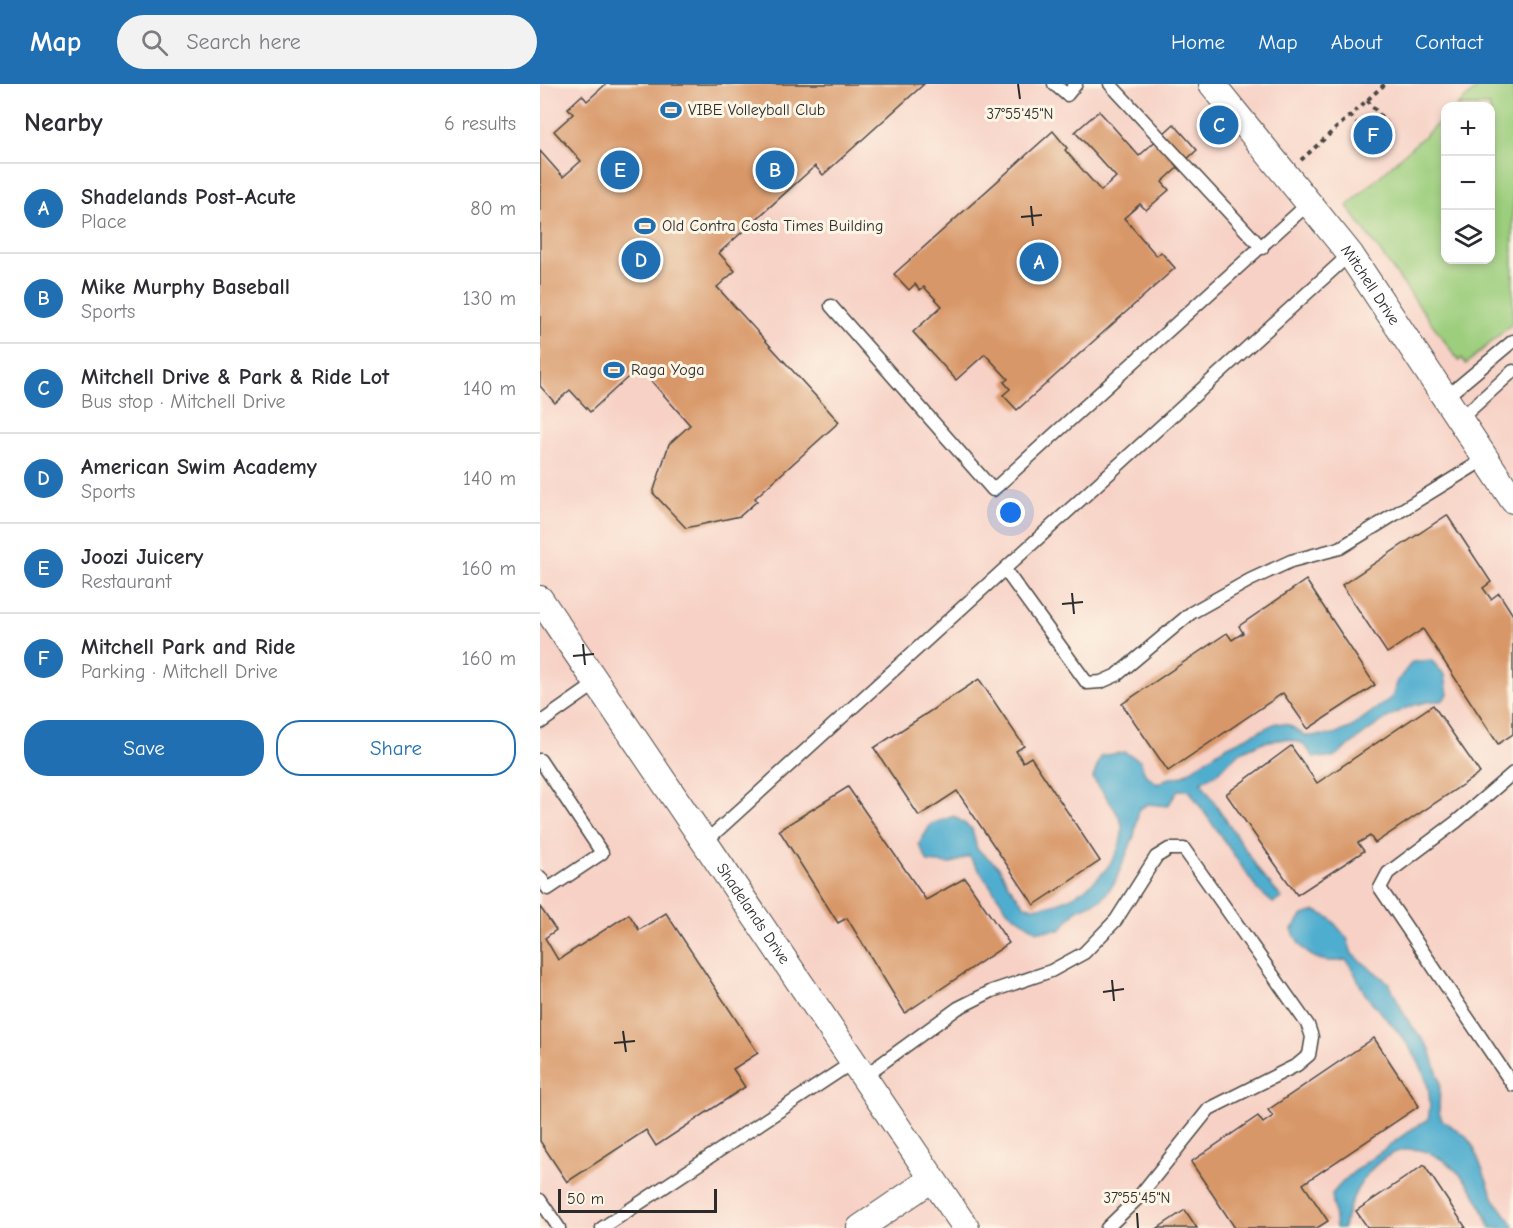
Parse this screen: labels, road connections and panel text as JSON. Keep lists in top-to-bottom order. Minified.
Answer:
{"streets":{"street":["Mitchell Drive","Shadelands Drive"]},"places":{"sports":["VIBE Volleyball Club","Old Contra Costa Times Building","Raga Yoga"]},"scale_bar":"50 m","page":{"header":"Map","search":"Search here","nav":["Home","Map","About","Contact"],"heading":["Nearby","6 results"],"map_buttons":["+","−"],"pins":["C","F","B","E","D","A"],"list":[{"mark":"A","name":"Shadelands Post-Acute","note":"Place","value":"80 m"},{"mark":"B","name":"Mike Murphy Baseball","note":"Sports","value":"130 m"},{"mark":"C","name":"Mitchell Drive & Park & Ride Lot","note":"Bus stop · Mitchell Drive","value":"140 m"},{"mark":"D","name":"American Swim Academy","note":"Sports","value":"140 m"},{"mark":"E","name":"Joozi Juicery","note":"Restaurant","value":"160 m"},{"mark":"F","name":"Mitchell Park and Ride","note":"Parking · Mitchell Drive","value":"160 m"}],"buttons":["Save","Share"],"scale":"50 m"},"coordinates":["37°55'45\"N"]}
